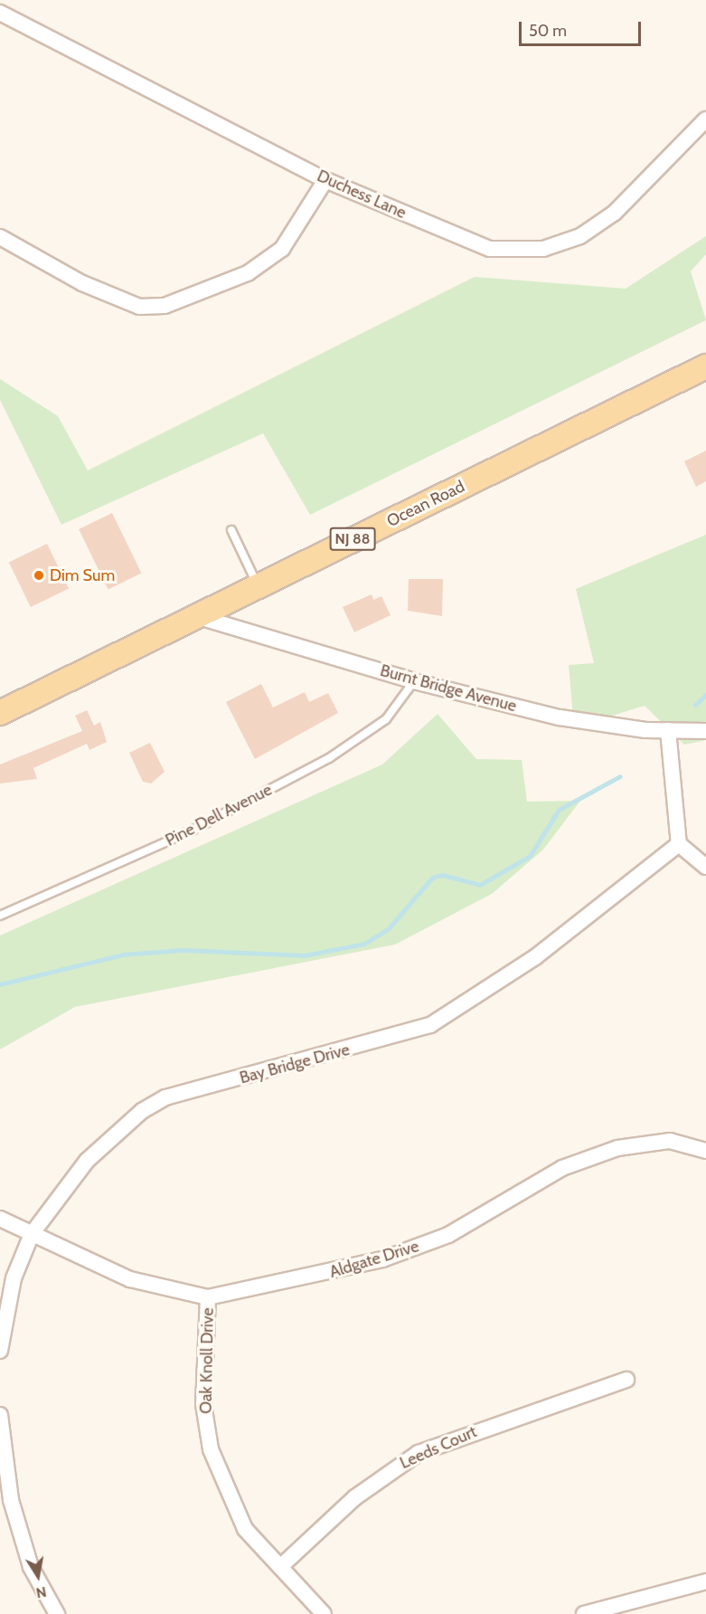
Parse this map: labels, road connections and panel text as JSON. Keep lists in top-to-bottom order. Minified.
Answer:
{"streets":{"main road":["Ocean Road","NJ 88"],"street":["Duchess Lane","Burnt Bridge Avenue","Bay Bridge Drive","Aldgate Drive","Oak Knoll Drive","Leeds Court"],"lane":["Pine Dell Avenue"]},"crossings":[["Ocean Road","Burnt Bridge Avenue"],["Burnt Bridge Avenue","Pine Dell Avenue"],["Bay Bridge Drive","Aldgate Drive"],["Aldgate Drive","Oak Knoll Drive"],["Oak Knoll Drive","Leeds Court"]],"places":["Dim Sum"],"scale_bar":"50 m","north":"bottom"}
